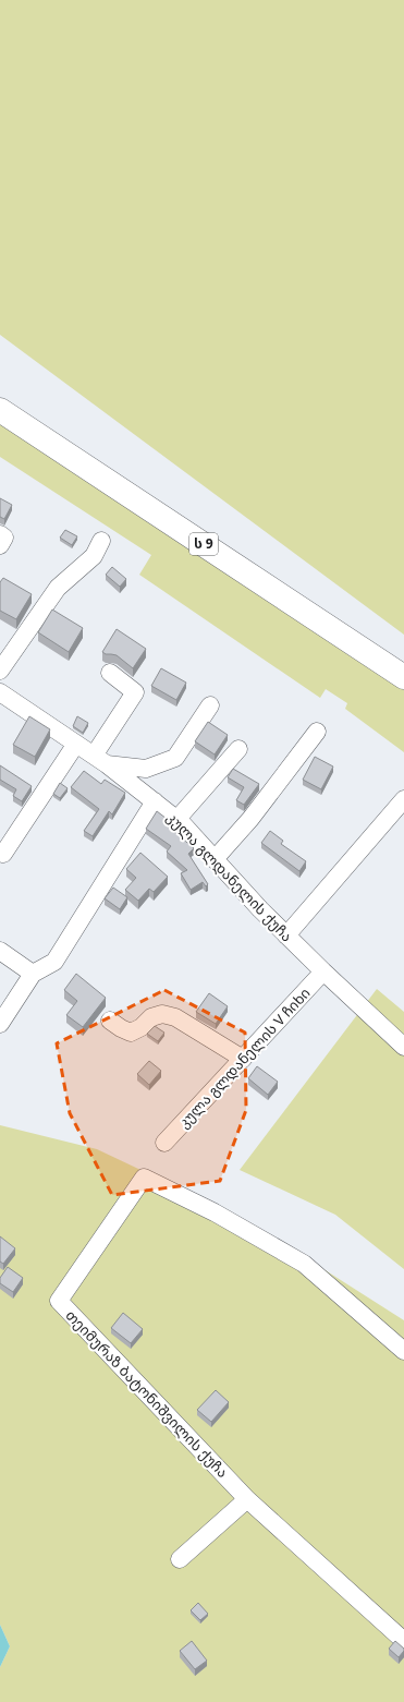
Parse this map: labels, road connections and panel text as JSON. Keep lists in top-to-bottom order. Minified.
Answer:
{"streets":{"highway":["ს 9"],"street":["კულა გლდანელის ქუჩა","კულა გლდანელის V ჩიხი","თეიმურაზ ბატონიშვილის ქუჩა"]},"crossings":[["კულა გლდანელის ქუჩა","კულა გლდანელის V ჩიხი"]]}
